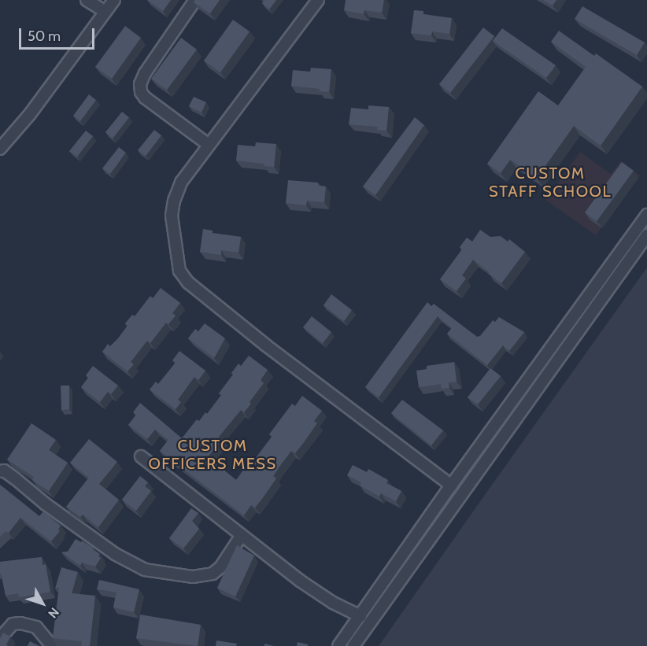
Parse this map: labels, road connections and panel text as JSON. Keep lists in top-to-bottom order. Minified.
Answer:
{"districts":["CUSTOM STAFF SCHOOL","CUSTOM OFFICERS MESS"],"scale_bar":"50 m","north":"bottom right"}
